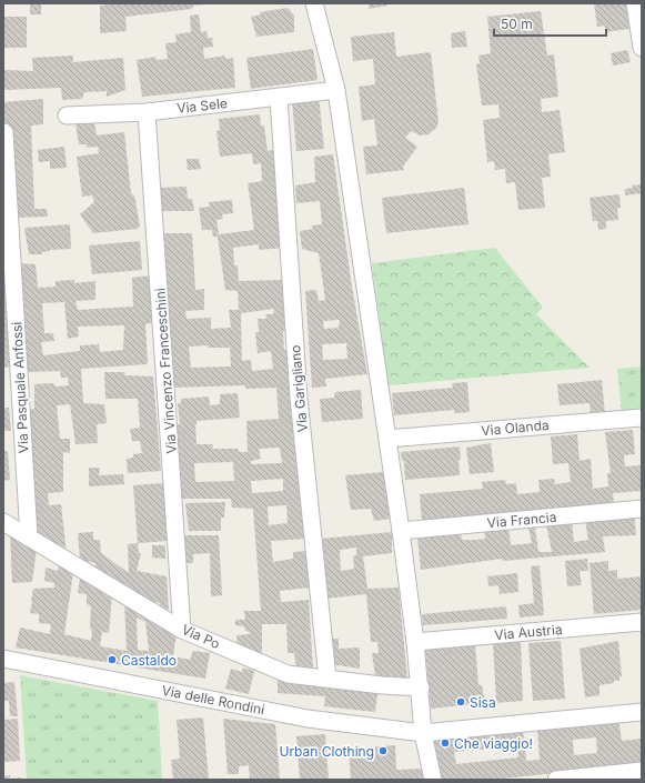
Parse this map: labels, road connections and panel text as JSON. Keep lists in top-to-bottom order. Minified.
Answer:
{"streets":{"street":["Via Sele","Via Vincenzo Franceschini","Via Pasquale Anfossi","Via Garigliano","Via Olanda","Via Francia","Via Austria","Via Po","Via delle Rondini"]},"crossings":[["Via Sele","Via Vincenzo Franceschini"],["Via Sele","Via Garigliano"],["Via Vincenzo Franceschini","Via Po"],["Via Pasquale Anfossi","Via Po"],["Via Garigliano","Via Po"]],"places":["Castaldo","Sisa","Che viaggio!","Urban Clothing"],"scale_bar":"50 m"}
